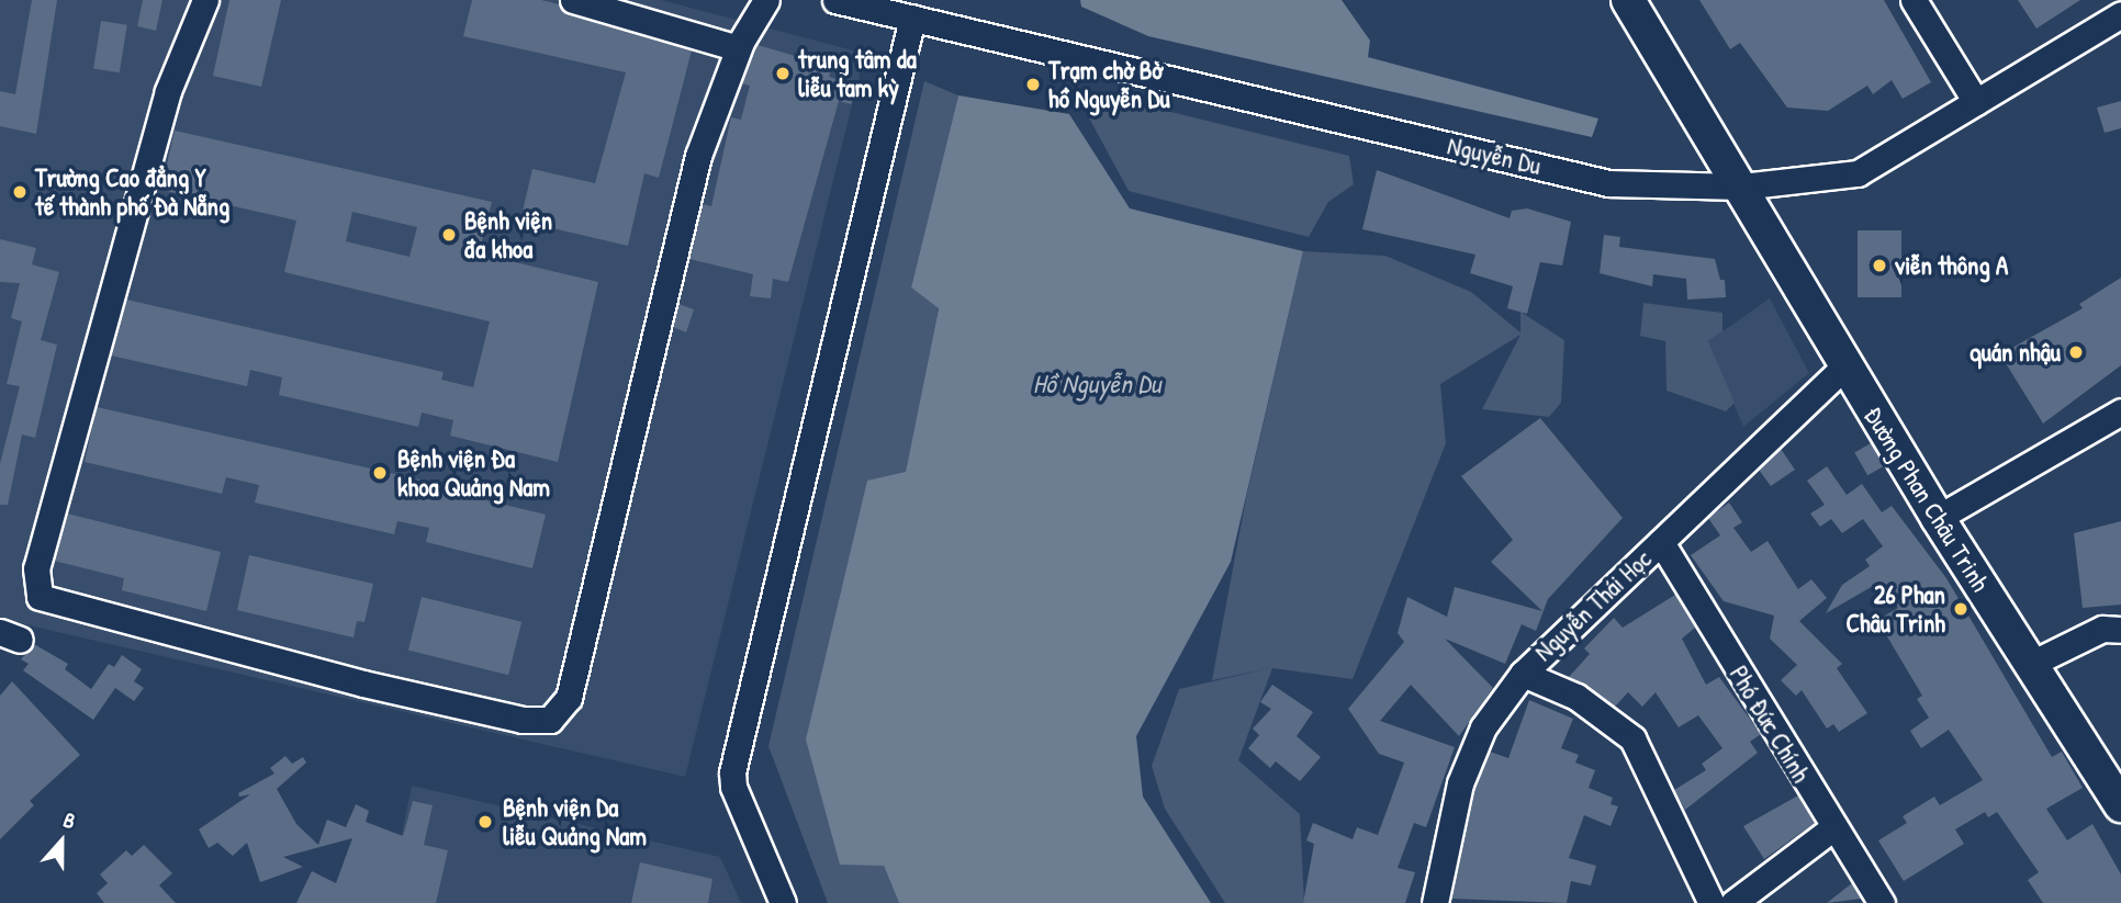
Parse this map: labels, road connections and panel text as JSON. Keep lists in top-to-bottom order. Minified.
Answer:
{"streets":{"main road":["Đường Phan Châu Trinh"],"street":["Nguyễn Du","Nguyễn Thái Học","Phó Đức Chính"]},"crossings":[["Nguyễn Du","Đường Phan Châu Trinh"],["Đường Phan Châu Trinh","Nguyễn Thái Học"],["Nguyễn Thái Học","Phó Đức Chính"]],"water":["Hồ Nguyễn Du"],"places":["trung tâm da liễu tam kỳ","Trạm chờ Bờ hồ Nguyễn Du","Trường Cao đẳng Y tế thành phố Đà Nẵng","Bệnh viện đa khoa","viễn thông A","quán nhậu","Bệnh viện Đa khoa Quảng Nam","26 Phan Châu Trinh","Bệnh viện Da liễu Quảng Nam"],"north":"top"}
